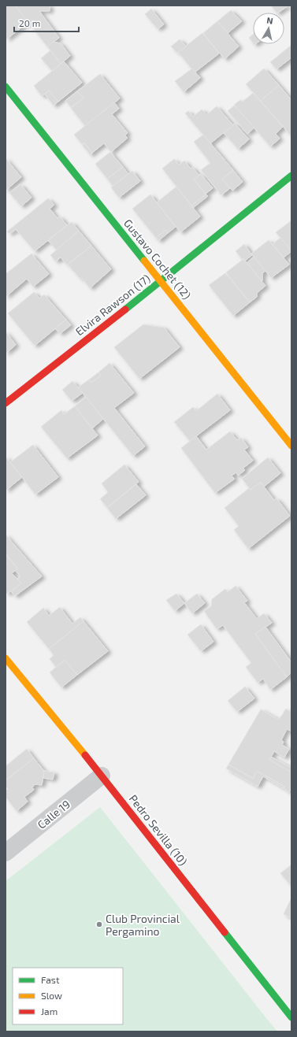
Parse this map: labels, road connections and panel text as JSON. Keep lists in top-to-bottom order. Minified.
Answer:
{"streets":{"street":["Gustavo Cochet (12)","Elvira Rawson (17)","Calle 19","Pedro Sevilla (10)"]},"crossings":[["Gustavo Cochet (12)","Elvira Rawson (17)"],["Calle 19","Pedro Sevilla (10)"]],"places":["Club Provincial Pergamino"],"legend":["Fast","Slow","Jam"],"scale_bar":"20 m","north":"top"}
